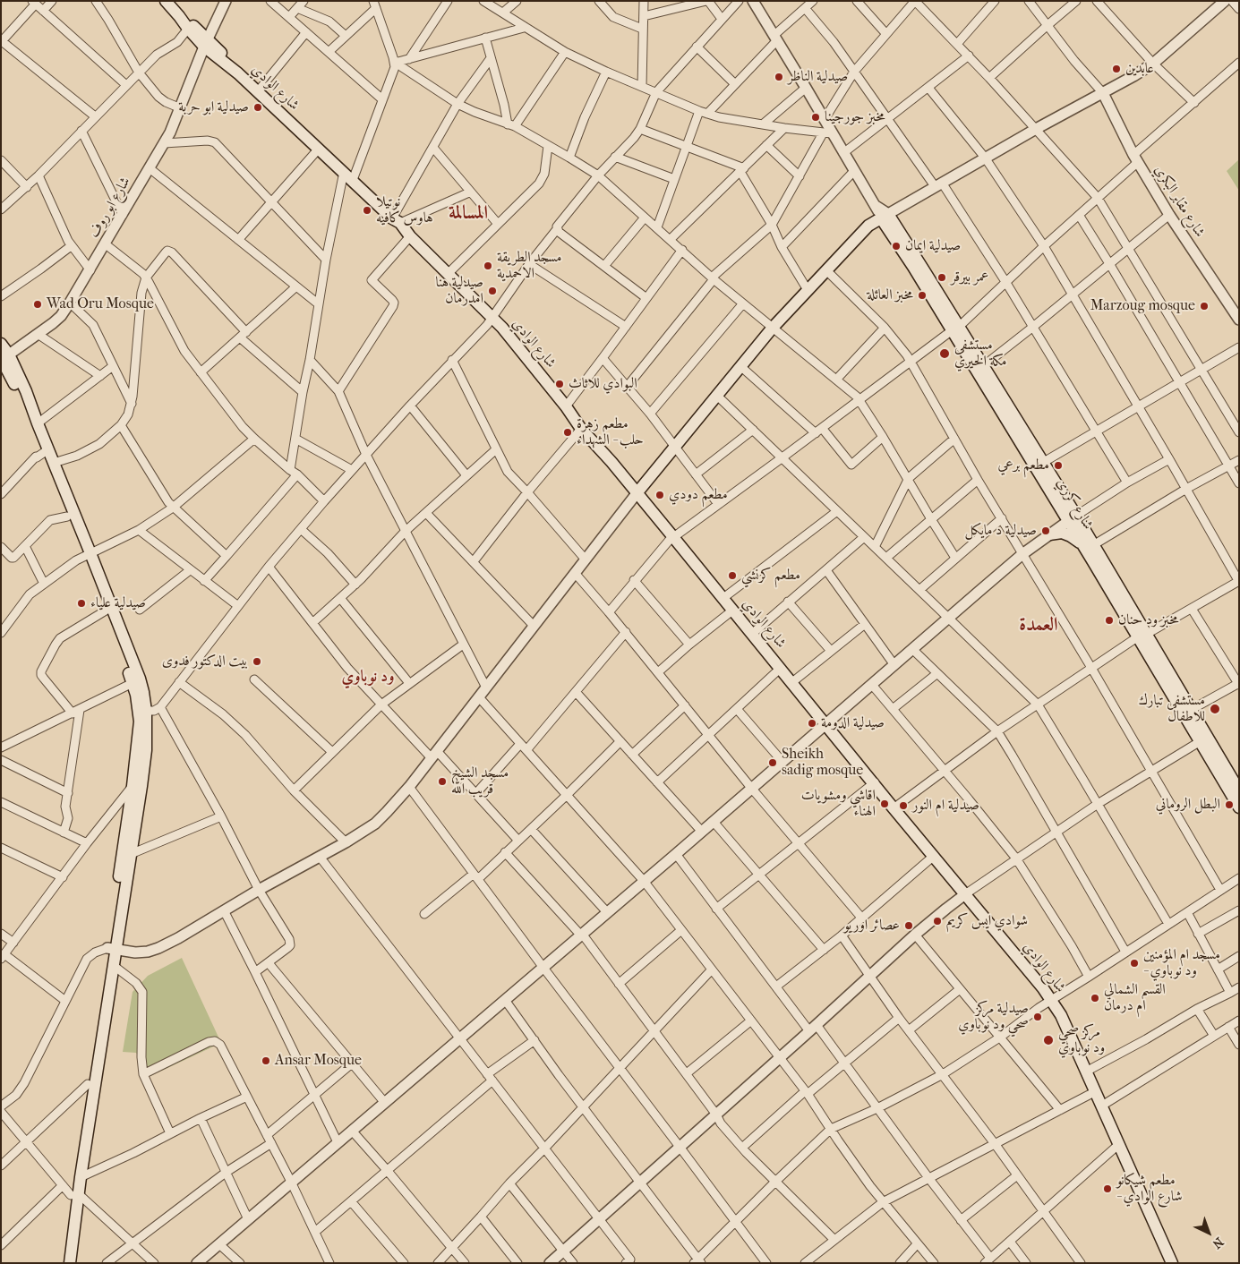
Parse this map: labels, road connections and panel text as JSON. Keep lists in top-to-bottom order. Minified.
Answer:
{"streets":{"main road":["شارع الوادي","شارع كرري"],"street":["شارع مقابر البكري","شارع ابو روف"]},"crossings":[["شارع الوادي","شارع ابو روف"]],"districts":["المسالمة","العمدة","ود نوباوي"],"places":["عابدين","صيدلية الناظر","صيدلية ابو حربة","مخبز جورجينا","نوتيلا هاوس كافيه","صيدلية ايمان","مسجد الطريقة الاحمدية","عمر بيرقر","صيدلية هنا امدرمان","مخبز العائلة","Wad Oru Mosque","Marzoug mosque","مستشفى مكة الخيري","البوادي للاثاث","مطعم زهرة حلب - الشهداء","مطعم برعي","مطعم دودي","صيدلية د مايكل","مطعم كرنشي","صيدلية علياء","مخبز ود حنان","بيت الدكتور فدوى","مستشفى تبارك للاطفال","صيدلية الدومة","Sheikh sadig mosque","مسجد الشيخ قريب الله","اقاشي ومشويات الهناء","البطل الروماني","صيدلية ام النور","شوادي ايس كريم","عصائر اوريو","مسجد ام المؤمنين - ود نوباوي","القسم الشمالي ام درمان","صيدلية مركز صحي ود نوباوي","مركز صحي ود نوباوي","Ansar Mosque","مطعم شيكانو - شارع الوادي"],"north":"bottom right"}
